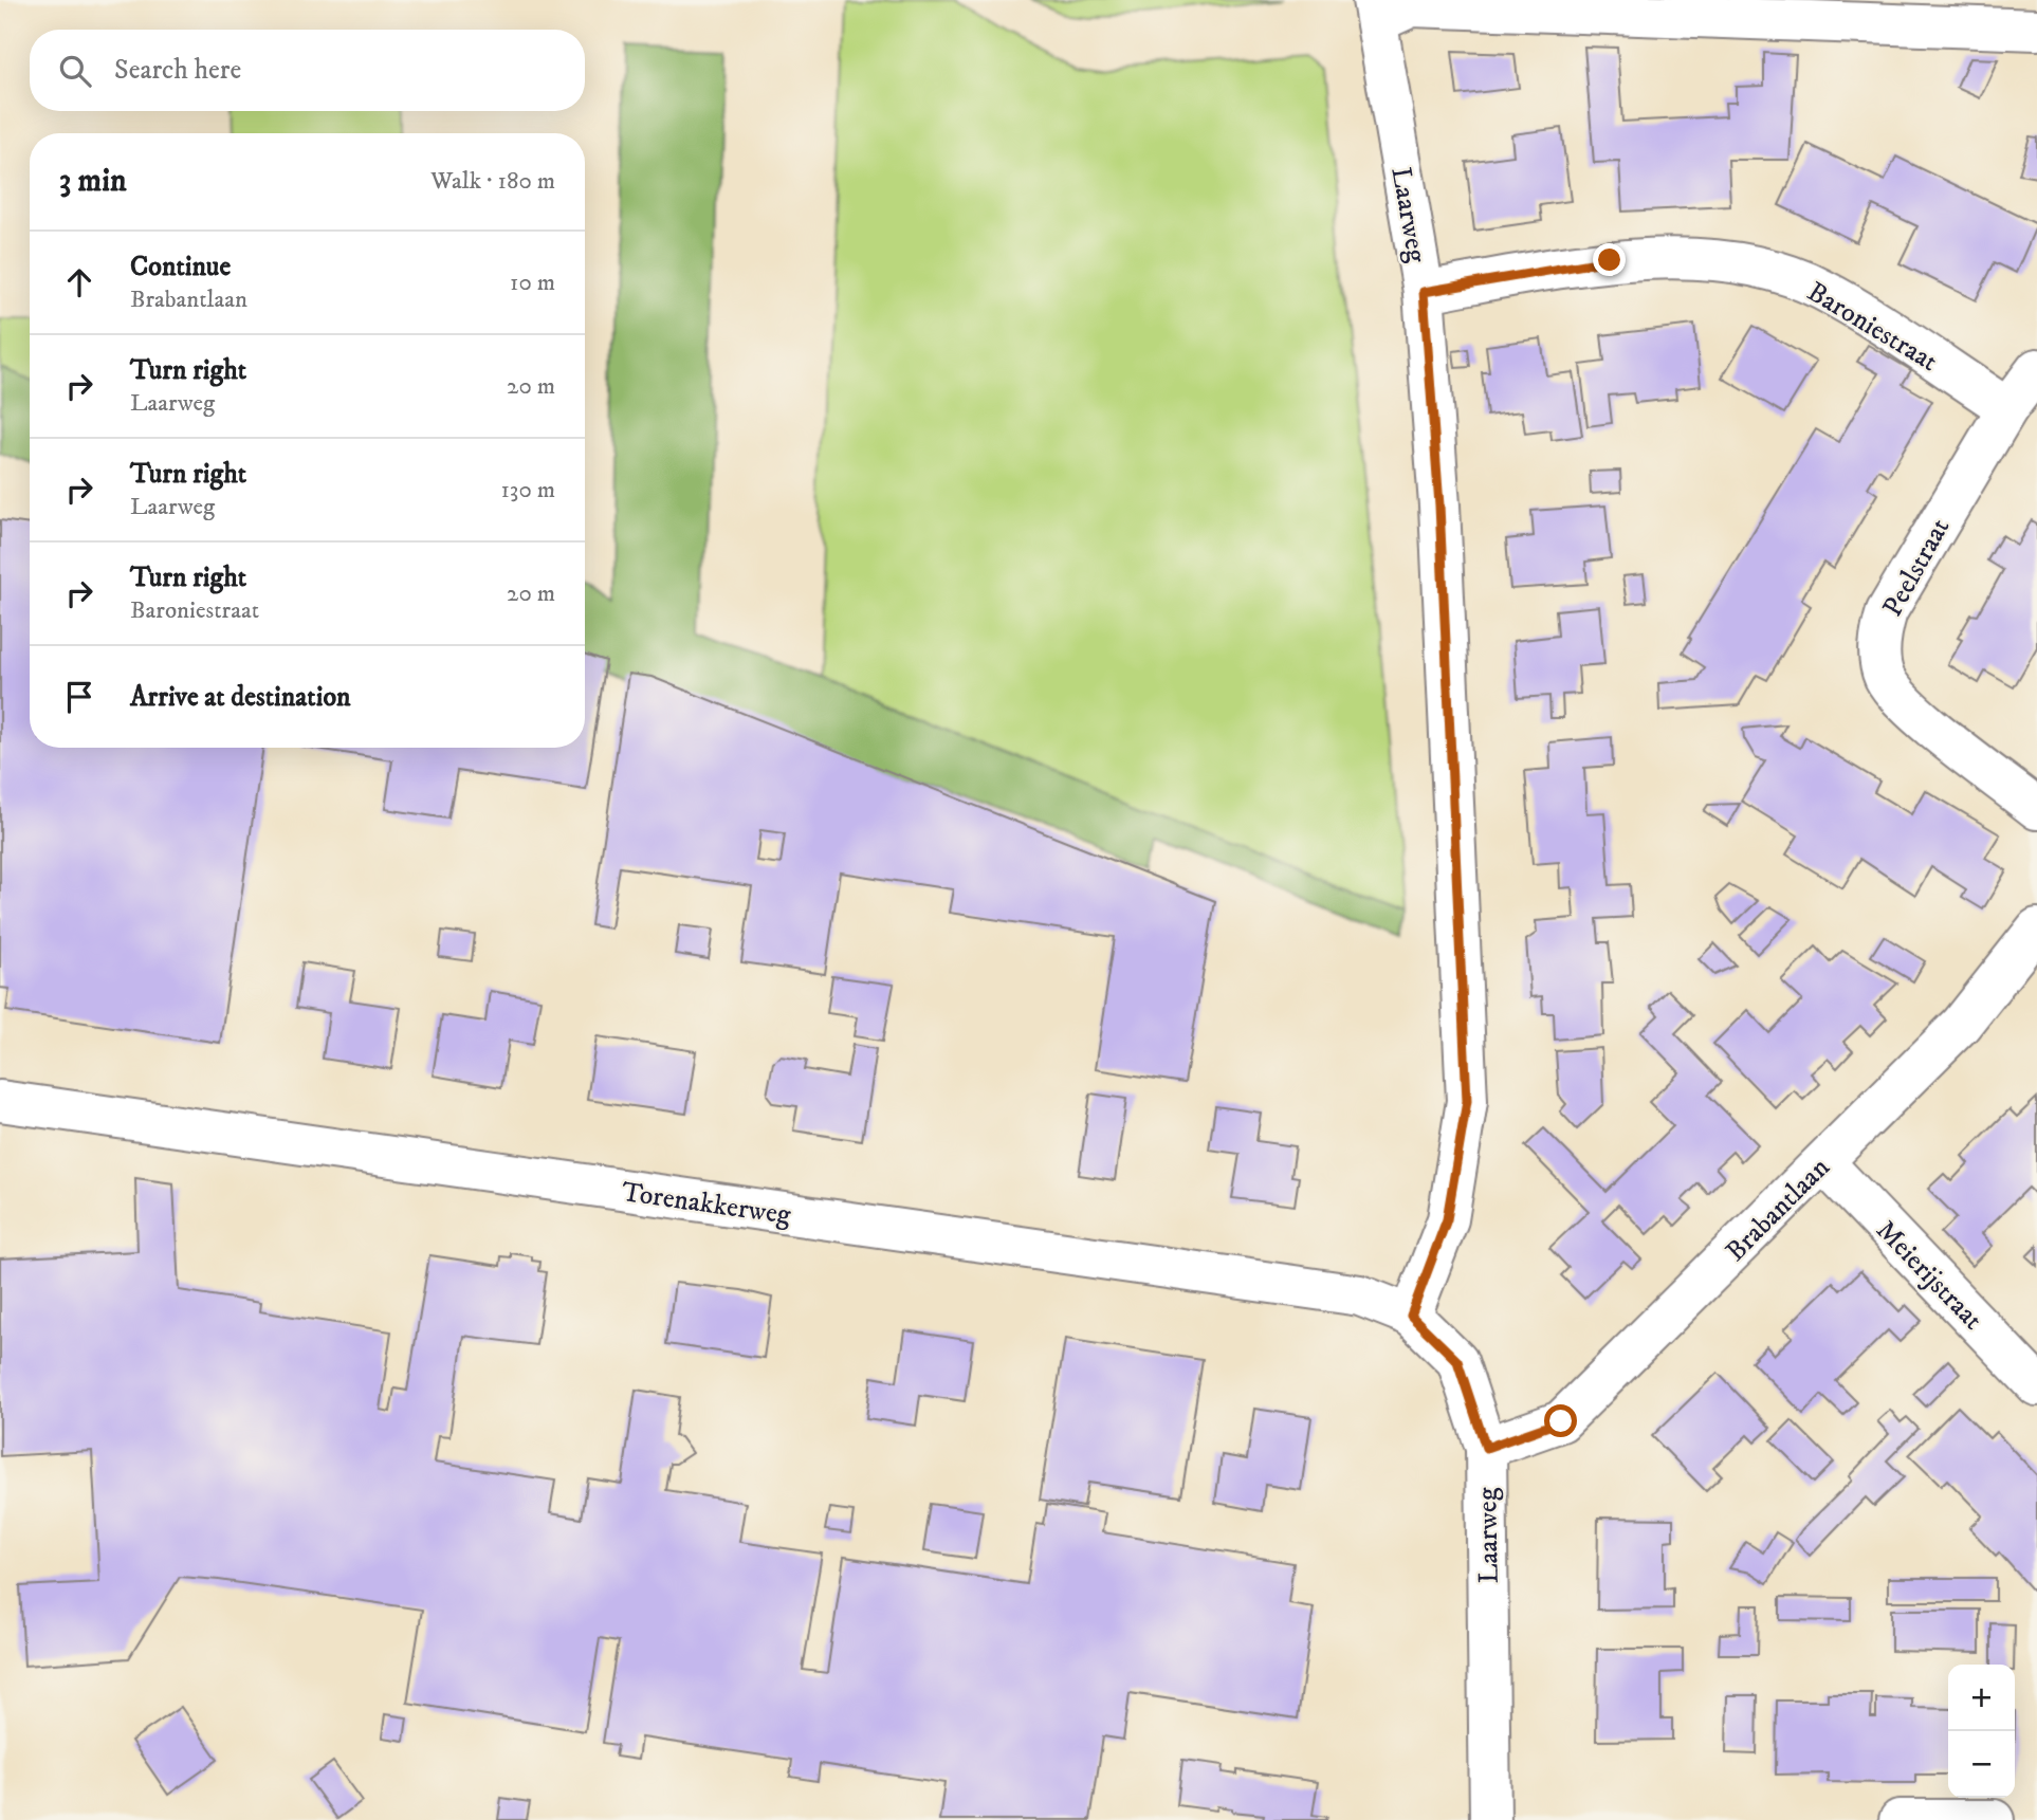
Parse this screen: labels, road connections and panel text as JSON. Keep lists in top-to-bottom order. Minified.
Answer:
{"streets":{"street":["Laarweg","Baroniestraat","Peelstraat","Torenakkerweg","Brabantlaan","Meierijstraat"]},"crossings":[["Laarweg","Baroniestraat"],["Laarweg","Torenakkerweg"],["Laarweg","Brabantlaan"],["Baroniestraat","Peelstraat"],["Brabantlaan","Meierijstraat"]],"page":{"search":"Search here","heading":["3 min","Walk · 180 m"],"list":[["Continue","Brabantlaan","10 m"],["Turn right","Laarweg","20 m"],["Turn right","Laarweg","130 m"],["Turn right","Baroniestraat","20 m"],"Arrive at destination"],"map_buttons":["+","−"]}}
